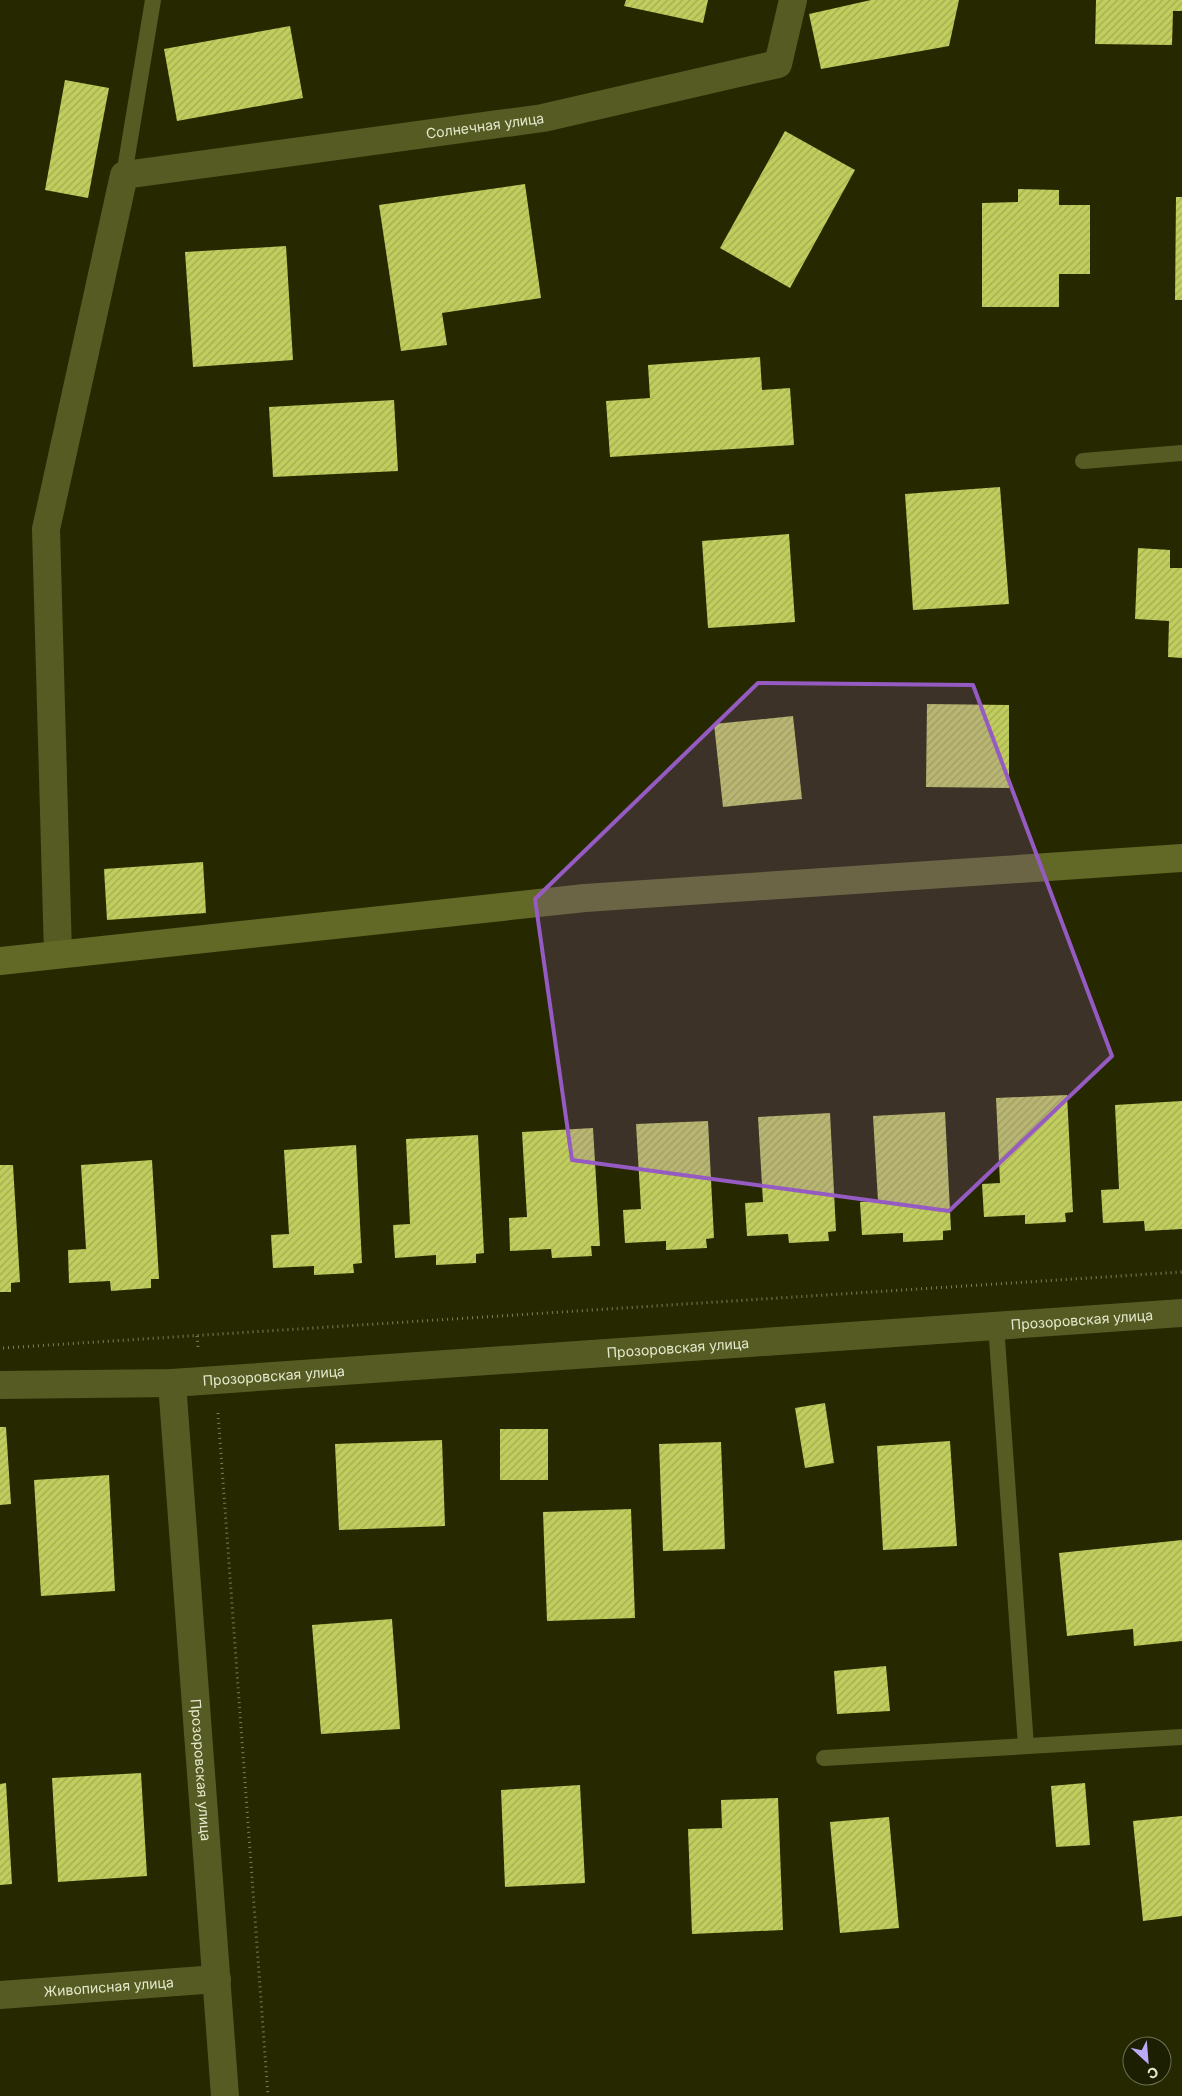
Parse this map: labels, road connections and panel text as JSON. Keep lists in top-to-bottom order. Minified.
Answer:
{"streets":{"street":["Солнечная улица","Прозоровская улица","Живописная улица"]},"crossings":[["Прозоровская улица","Живописная улица"]],"north":"bottom right"}
